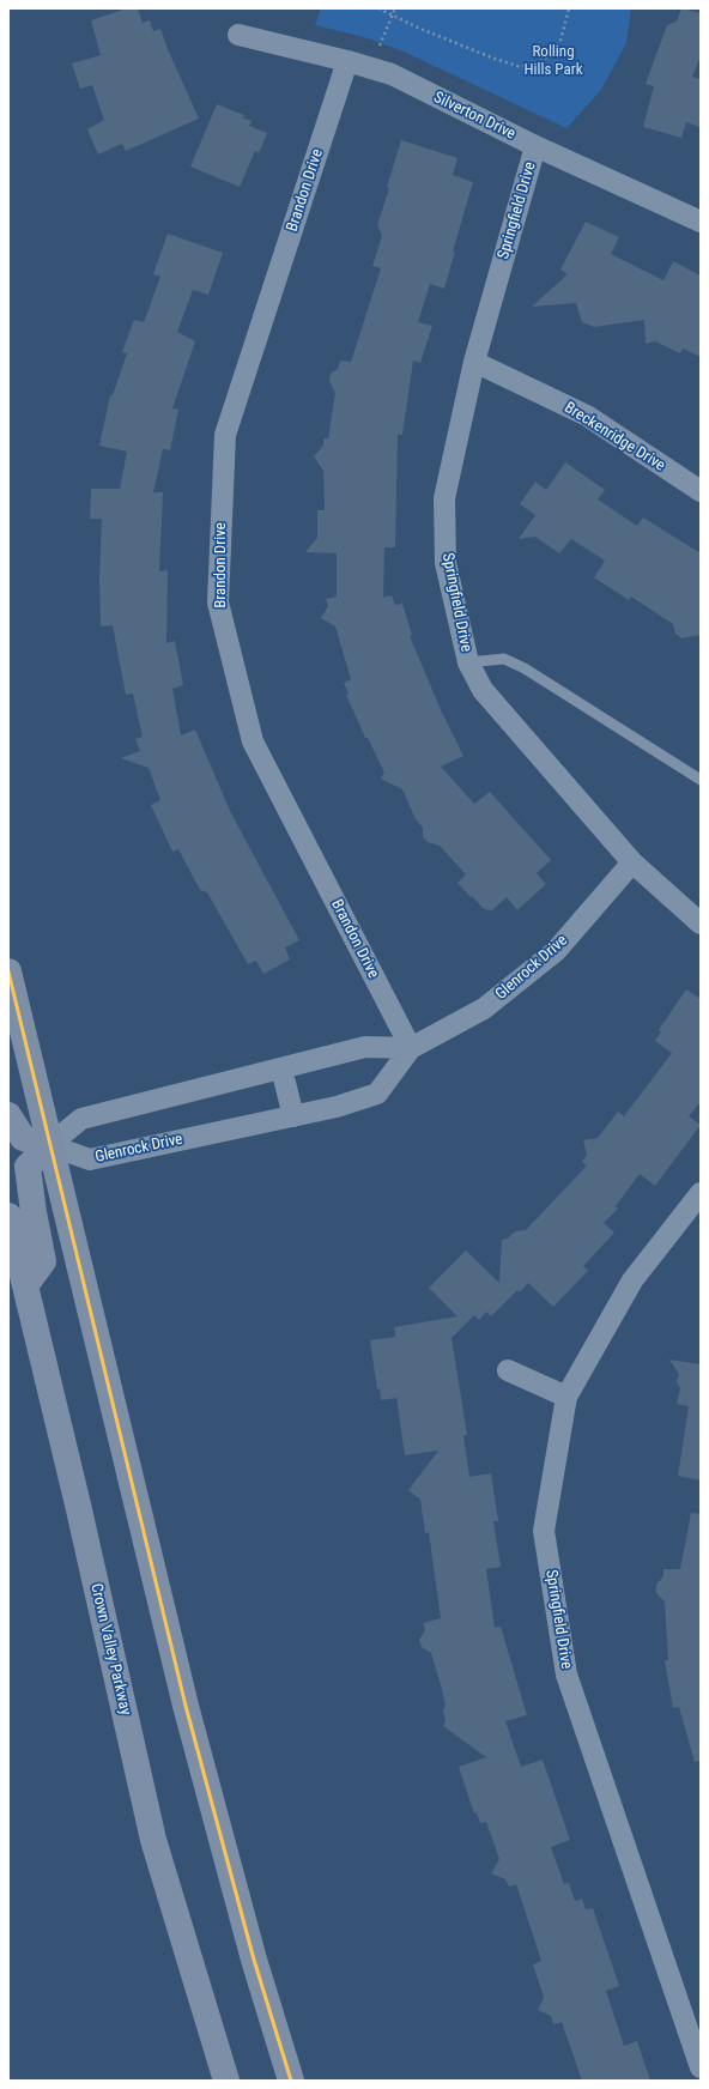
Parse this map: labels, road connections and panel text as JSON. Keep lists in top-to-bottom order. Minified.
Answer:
{"streets":{"main road":["Crown Valley Parkway"],"street":["Silverton Drive","Brandon Drive","Springfield Drive","Breckenridge Drive","Glenrock Drive"]},"crossings":[["Silverton Drive","Brandon Drive"],["Silverton Drive","Springfield Drive"],["Brandon Drive","Glenrock Drive"],["Springfield Drive","Breckenridge Drive"],["Springfield Drive","Glenrock Drive"]],"parks":["Rolling Hills Park"]}
